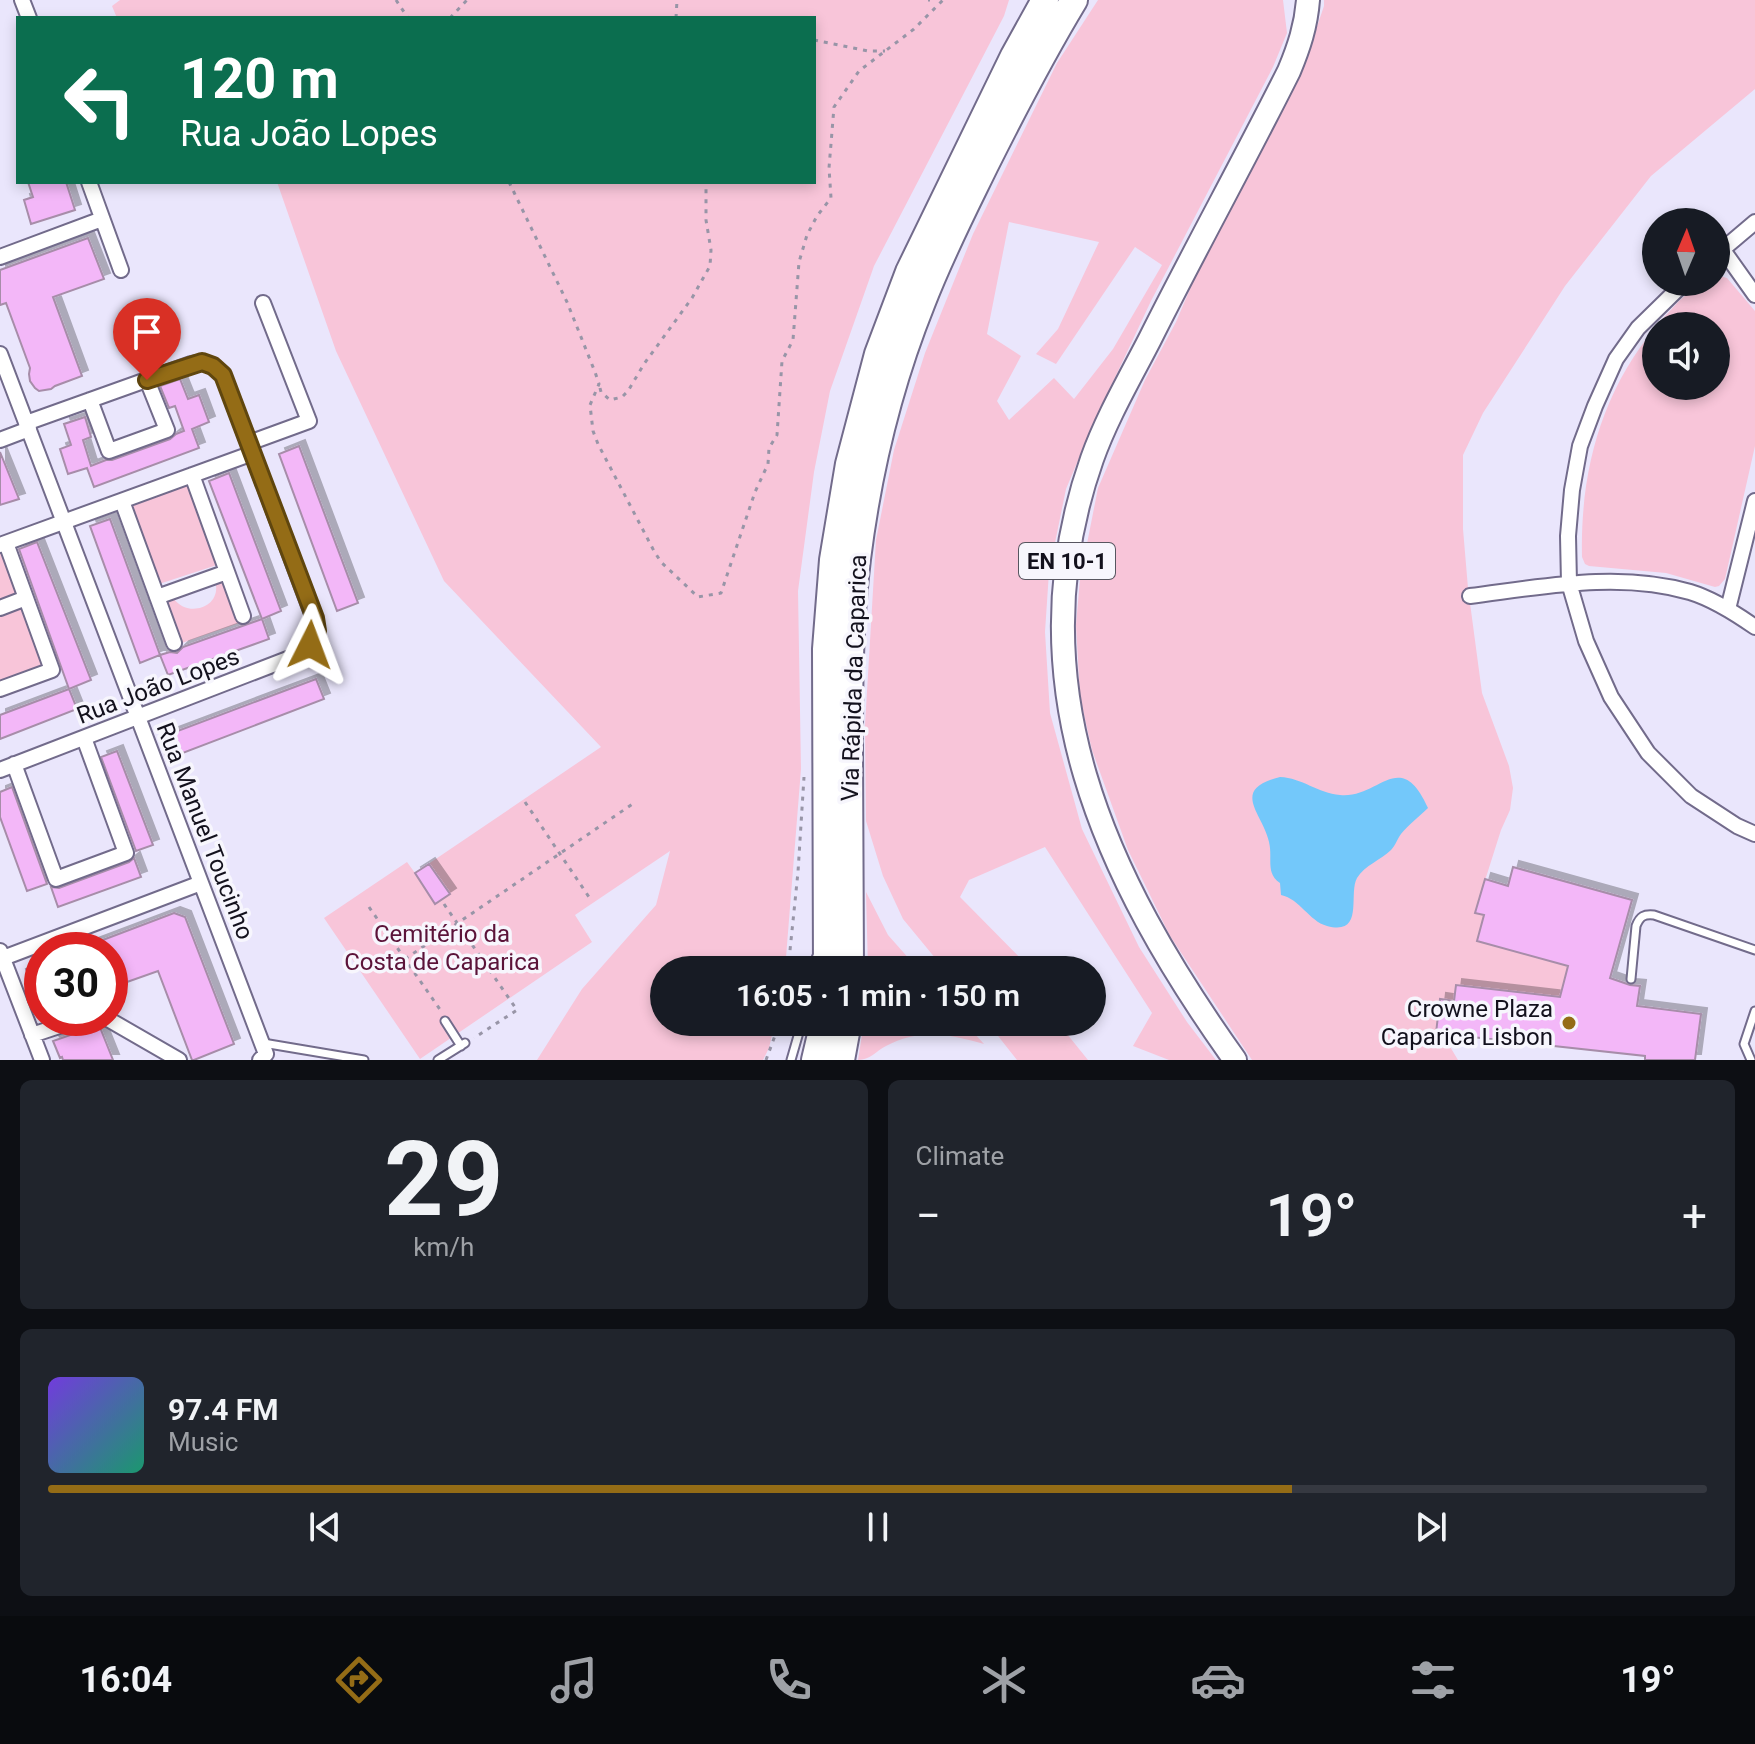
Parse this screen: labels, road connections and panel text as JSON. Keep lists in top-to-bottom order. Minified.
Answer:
{"streets":{"highway":["Via Rápida da Caparica"],"main road":["EN 10-1"],"street":["Rua João Lopes","Rua Manuel Toucinho"]},"crossings":[["Rua João Lopes","Rua Manuel Toucinho"]],"parks":["Cemitério da Costa de Caparica"],"places":["Crowne Plaza Caparica Lisbon"],"north":"top","page":{"turn":["120 m","Rua João Lopes"],"limit":"30","trip":"16:05 · 1 min · 150 m","tile":[["29","km/h"],"Climate"],"heat":["−","19°","+"],"song":["97.4 FM","Music"],"tabs":["16:04","19°"]}}
